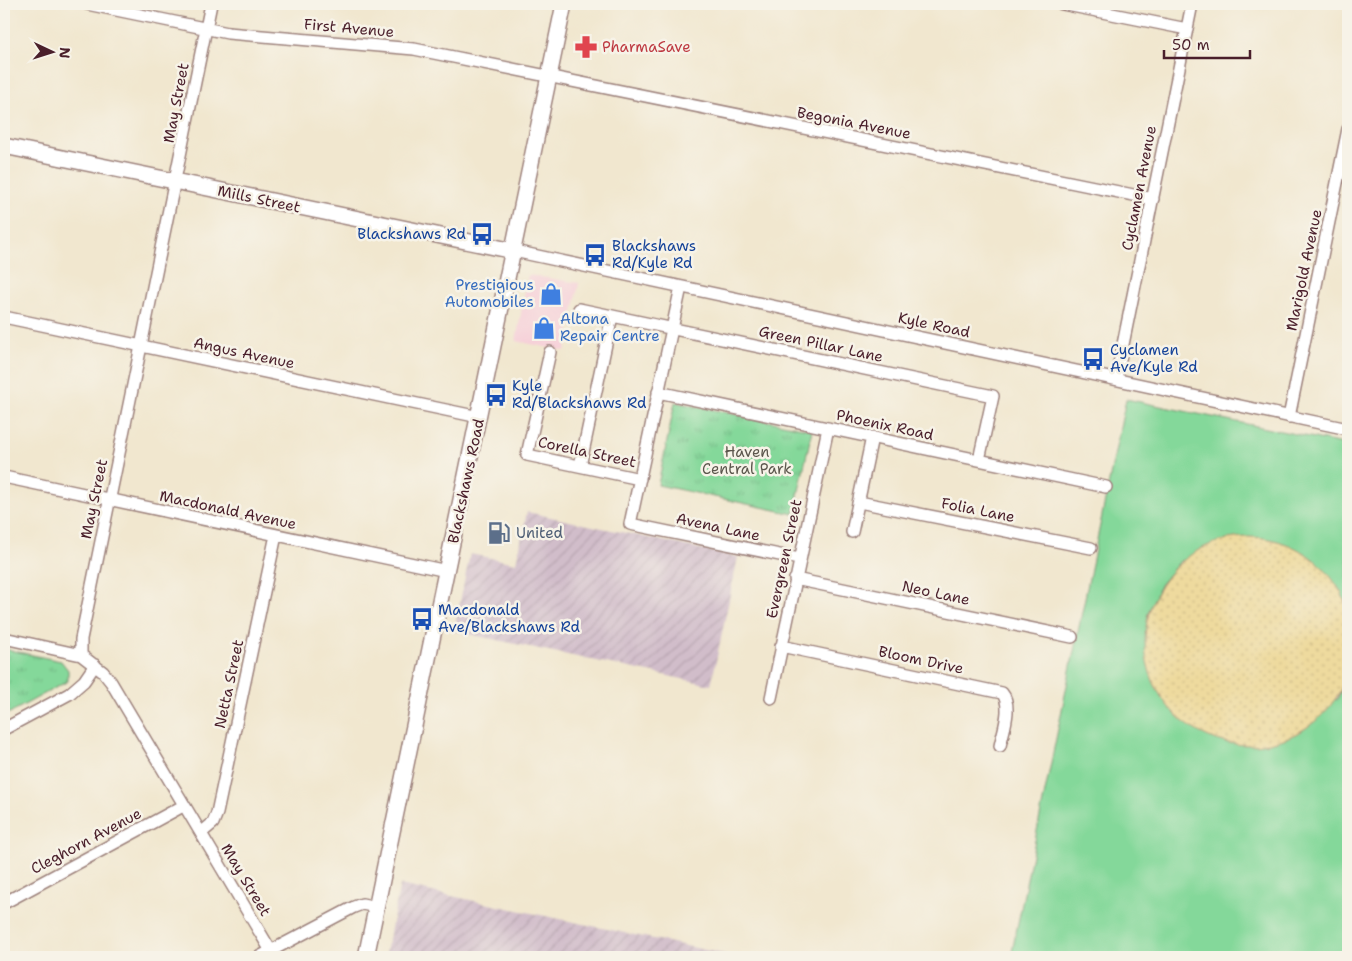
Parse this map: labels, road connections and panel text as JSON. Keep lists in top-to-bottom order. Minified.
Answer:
{"streets":{"main road":["Mills Street","Blackshaws Road"],"street":["First Avenue","May Street","Begonia Avenue","Cyclamen Avenue","Marigold Avenue","Kyle Road","Green Pillar Lane","Angus Avenue","Phoenix Road","Corella Street","Macdonald Avenue","Folia Lane","Avena Lane","Evergreen Street","Neo Lane","Bloom Drive","Netta Street","Cleghorn Avenue"]},"crossings":[["First Avenue","May Street"],["First Avenue","Begonia Avenue"],["First Avenue","Blackshaws Road"],["May Street","Mills Street"],["May Street","Angus Avenue"],["May Street","Macdonald Avenue"],["May Street","Netta Street"],["May Street","Cleghorn Avenue"],["Begonia Avenue","Cyclamen Avenue"],["Begonia Avenue","Blackshaws Road"],["Cyclamen Avenue","Kyle Road"],["Mills Street","Kyle Road"],["Mills Street","Blackshaws Road"],["Marigold Avenue","Kyle Road"],["Kyle Road","Blackshaws Road"],["Green Pillar Lane","Phoenix Road"],["Angus Avenue","Blackshaws Road"],["Phoenix Road","Evergreen Street"],["Corella Street","Avena Lane"],["Blackshaws Road","Macdonald Avenue"],["Macdonald Avenue","Netta Street"],["Avena Lane","Evergreen Street"],["Evergreen Street","Neo Lane"],["Evergreen Street","Bloom Drive"]],"parks":["Haven Central Park"],"places":{"pharmacy":["PharmaSave"],"bus stop":["Blackshaws Rd","Blackshaws Rd/Kyle Rd","Cyclamen Ave/Kyle Rd","Kyle Rd/Blackshaws Rd","Macdonald Ave/Blackshaws Rd"],"shop":["Prestigious Automobiles","Altona Repair Centre"],"fuel station":["United"]},"scale_bar":"50 m","north":"right"}
